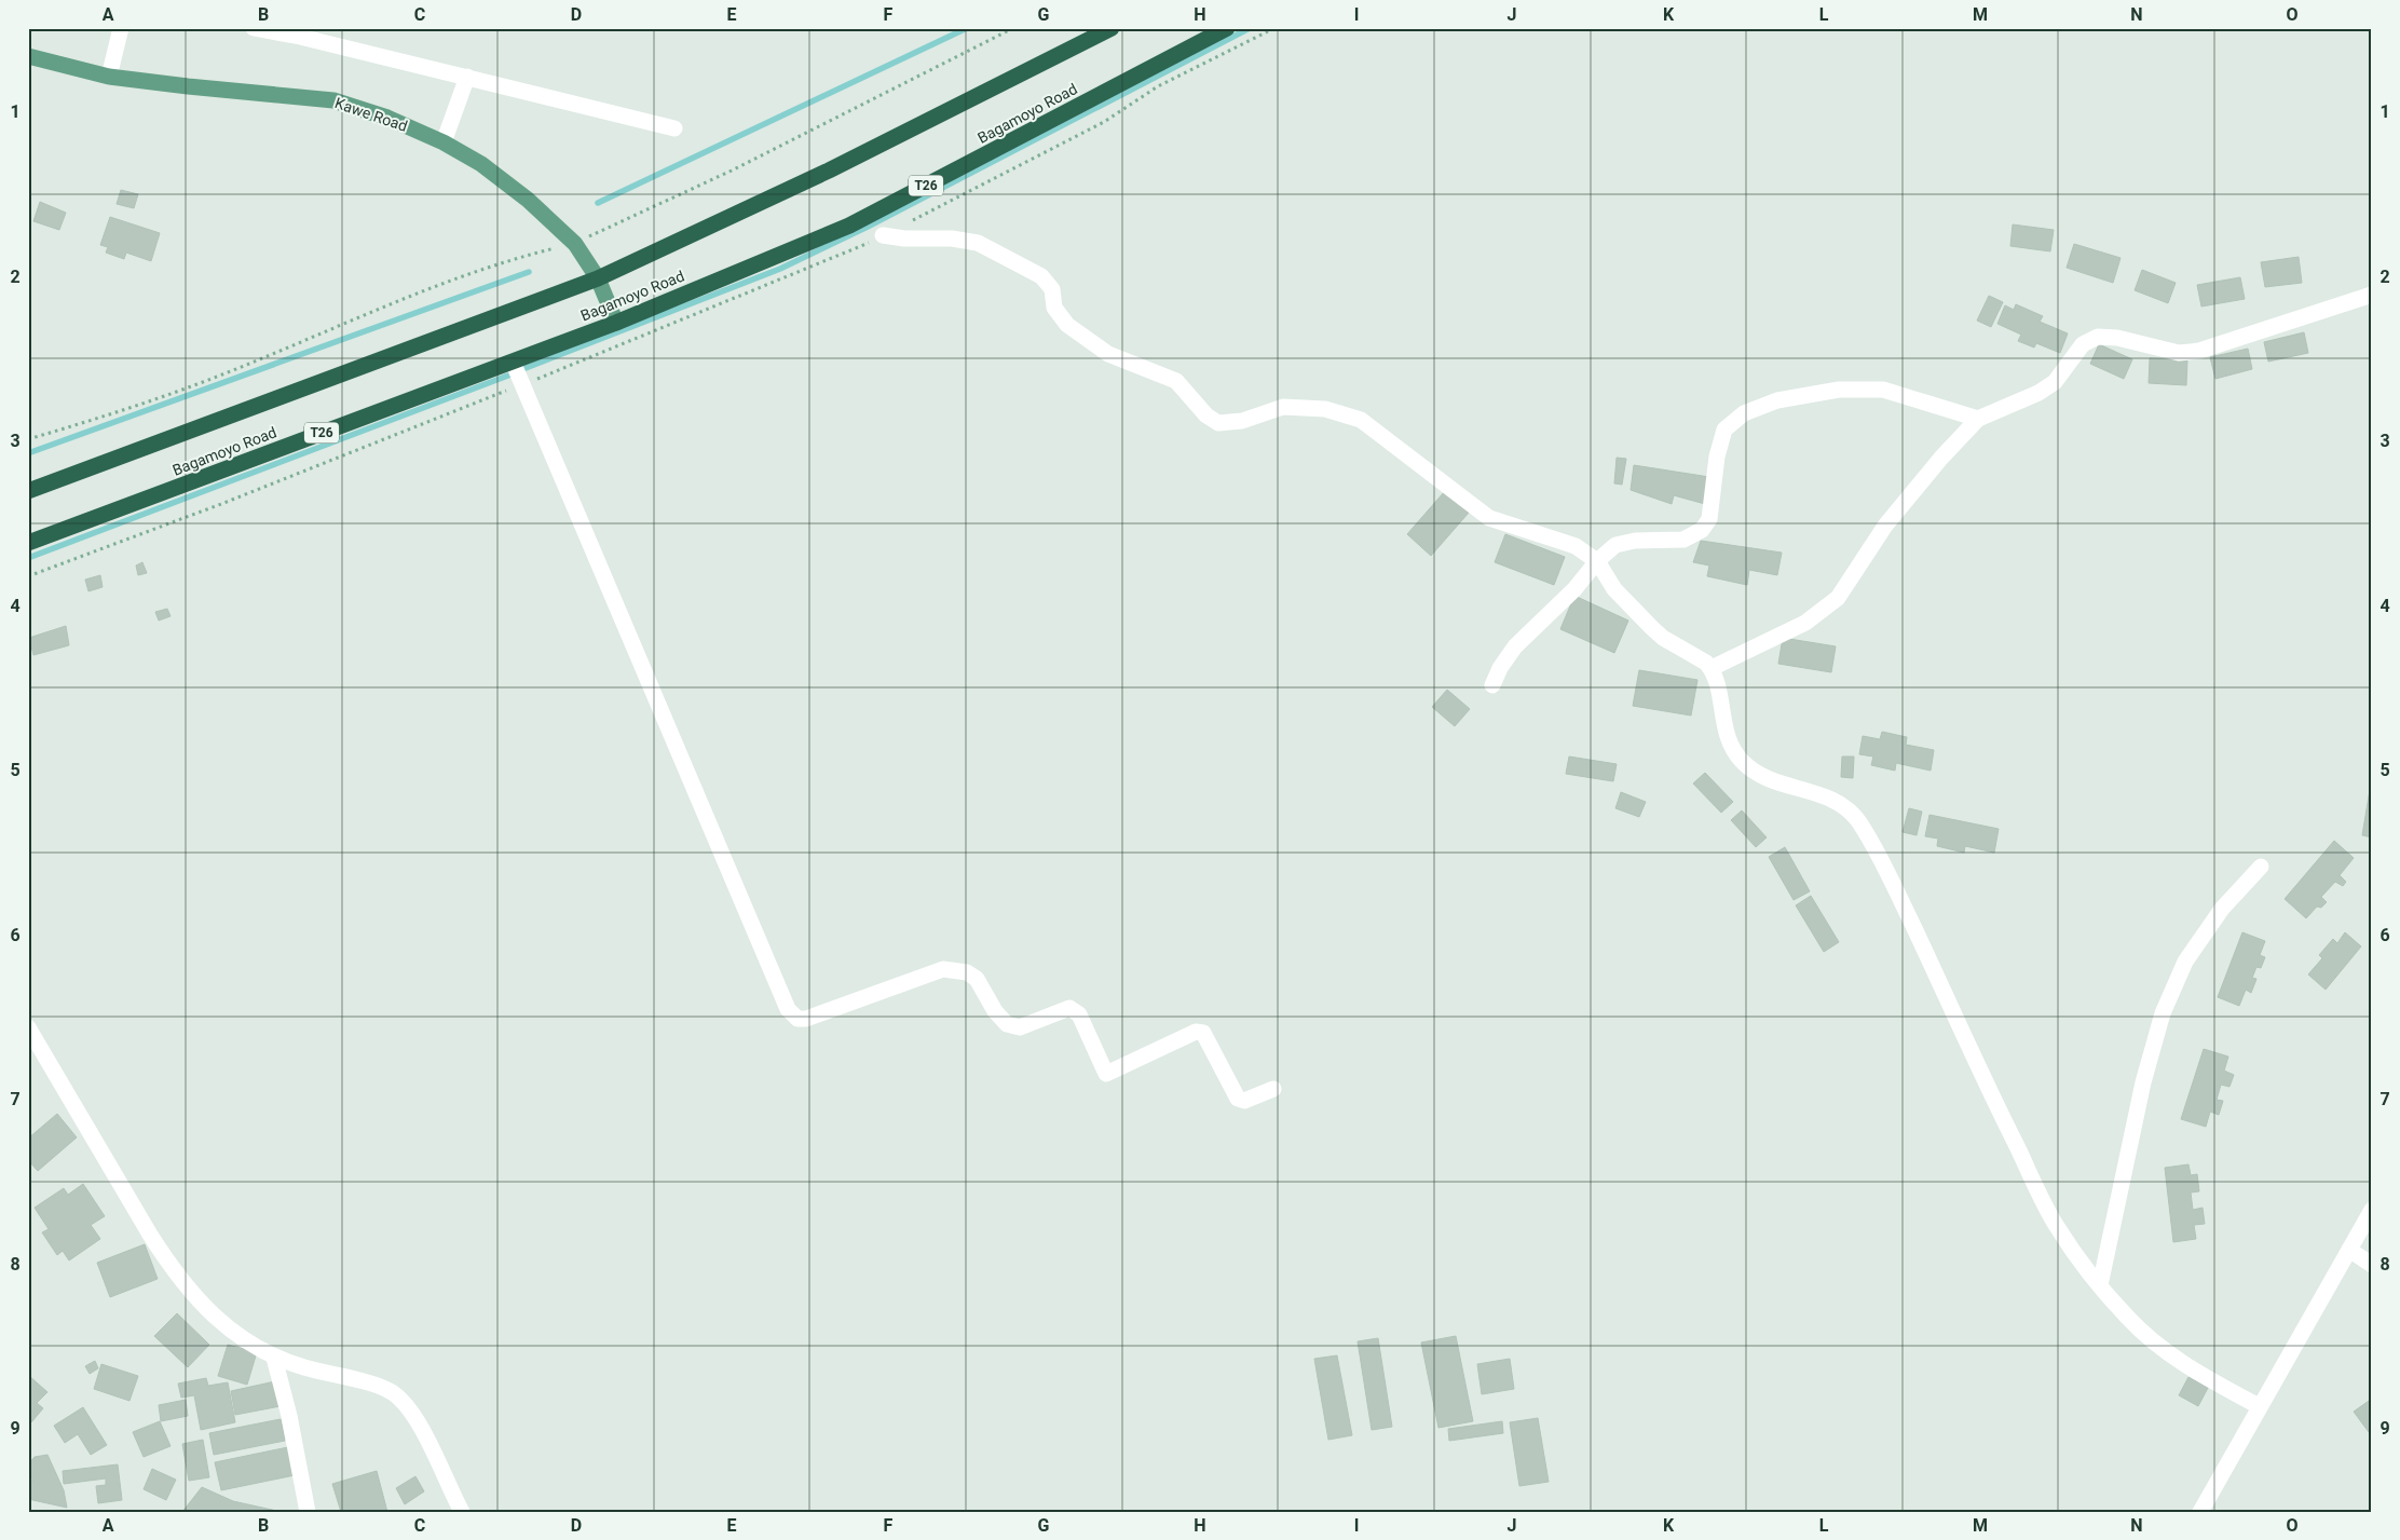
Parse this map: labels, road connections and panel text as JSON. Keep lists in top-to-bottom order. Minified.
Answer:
{"streets":{"highway":["Bagamoyo Road","T26"],"main road":["Kawe Road"]},"crossings":[["Bagamoyo Road","Kawe Road"]],"grid":{"columns":["A","B","C","D","E","F","G","H","I","J","K","L","M","N","O"],"rows":["1","2","3","4","5","6","7","8","9"]}}
